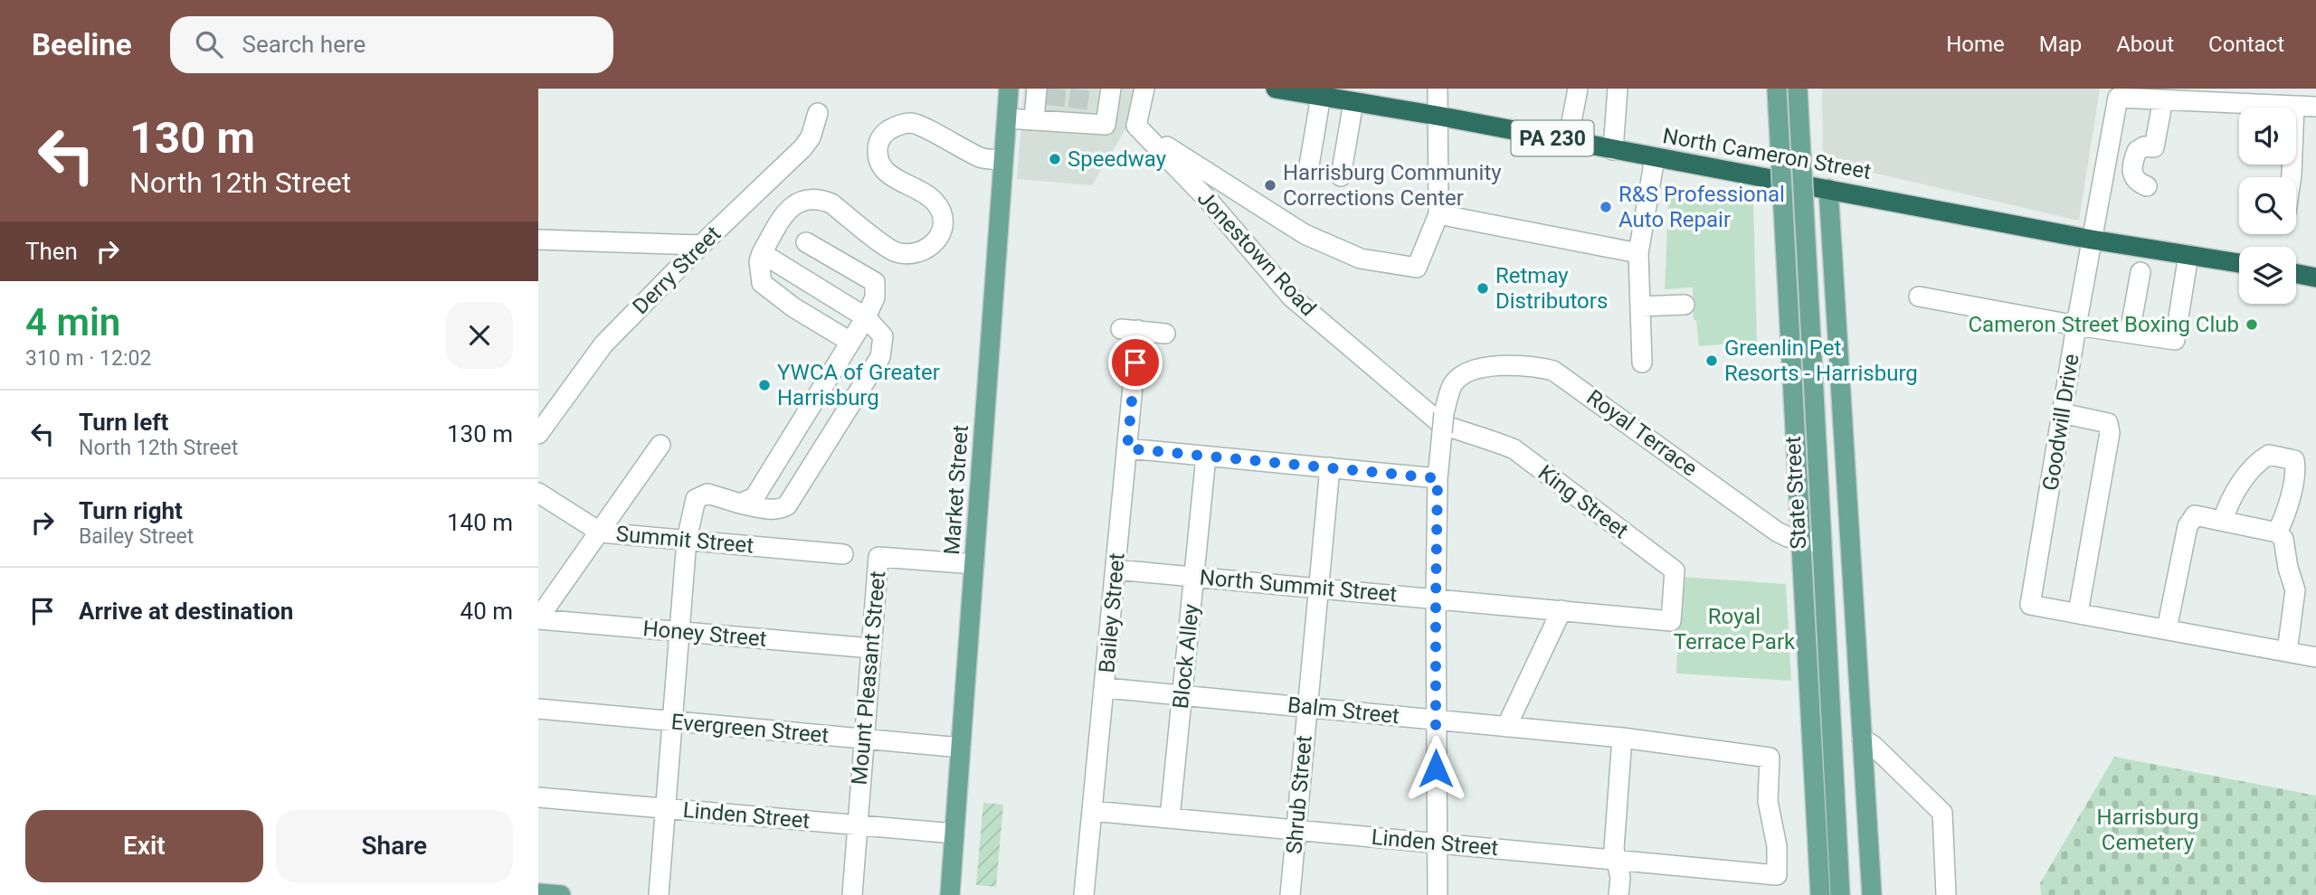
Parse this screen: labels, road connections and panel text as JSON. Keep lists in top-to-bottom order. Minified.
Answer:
{"streets":{"highway":["PA 230","North Cameron Street"],"main road":["Market Street","State Street"],"street":["Jonestown Road","Derry Street","Goodwill Drive","Royal Terrace","King Street","Summit Street","North Summit Street","Bailey Street","Honey Street","Block Alley","Mount Pleasant Street","Balm Street","Evergreen Street","Shrub Street","Linden Street"]},"crossings":[["North Cameron Street","Goodwill Drive"],["Jonestown Road","Royal Terrace"],["Jonestown Road","King Street"],["Royal Terrace","State Street"],["Royal Terrace","King Street"],["Market Street","Mount Pleasant Street"],["Market Street","Evergreen Street"],["Market Street","Linden Street"],["King Street","North Summit Street"],["North Summit Street","Bailey Street"],["North Summit Street","Block Alley"],["North Summit Street","Shrub Street"],["Bailey Street","Balm Street"],["Bailey Street","Linden Street"],["Honey Street","Mount Pleasant Street"],["Block Alley","Balm Street"],["Block Alley","Linden Street"],["Mount Pleasant Street","Evergreen Street"],["Mount Pleasant Street","Linden Street"],["Balm Street","Shrub Street"],["Balm Street","Linden Street"],["Shrub Street","Linden Street"]],"parks":["Royal Terrace Park","Harrisburg Cemetery"],"places":["Speedway","Harrisburg Community Corrections Center","R&S Professional Auto Repair","Retmay Distributors","Cameron Street Boxing Club","Greenlin Pet Resorts - Harrisburg","YWCA of Greater Harrisburg"],"page":{"header":"Beeline","search":"Search here","nav":["Home","Map","About","Contact"],"turn":["130 m","North 12th Street"],"then":"Then","heading":["4 min","310 m · 12:02"],"list":[{"name":"Turn left","note":"North 12th Street","value":"130 m"},{"name":"Turn right","note":"Bailey Street","value":"140 m"},{"name":"Arrive at destination","value":"40 m"}],"buttons":["Exit","Share"]}}
